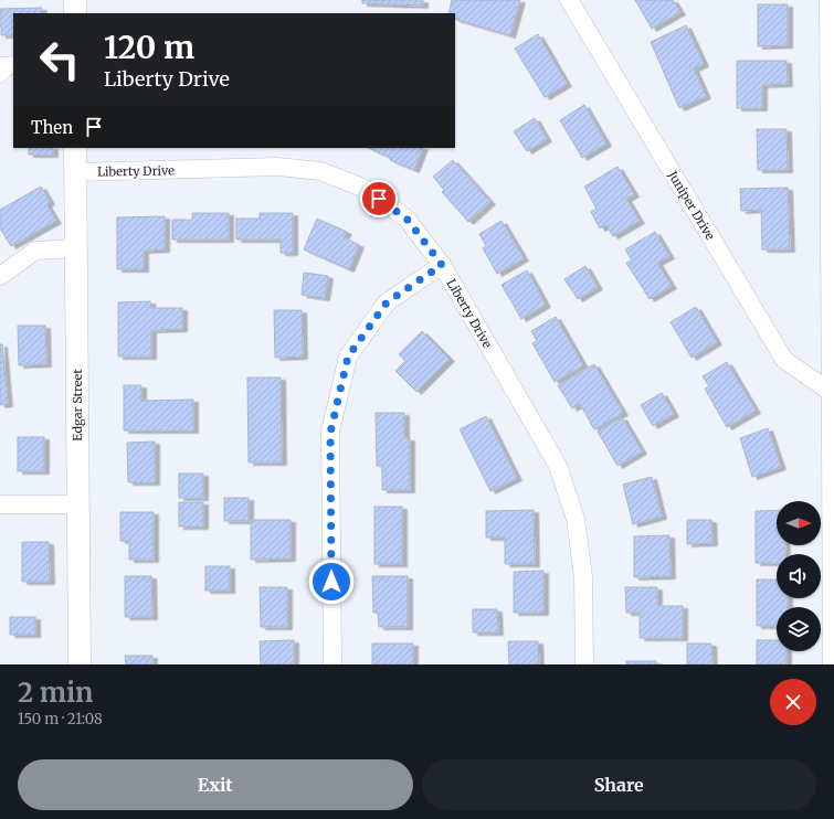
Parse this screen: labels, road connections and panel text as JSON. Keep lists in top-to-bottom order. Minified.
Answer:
{"streets":{"street":["Liberty Drive","Juniper Drive","Edgar Street"]},"crossings":[["Liberty Drive","Edgar Street"]],"north":"right","page":{"turn":["120 m","Liberty Drive"],"then":"Then","heading":["2 min","150 m · 21:08"],"buttons":["Exit","Share"]}}
